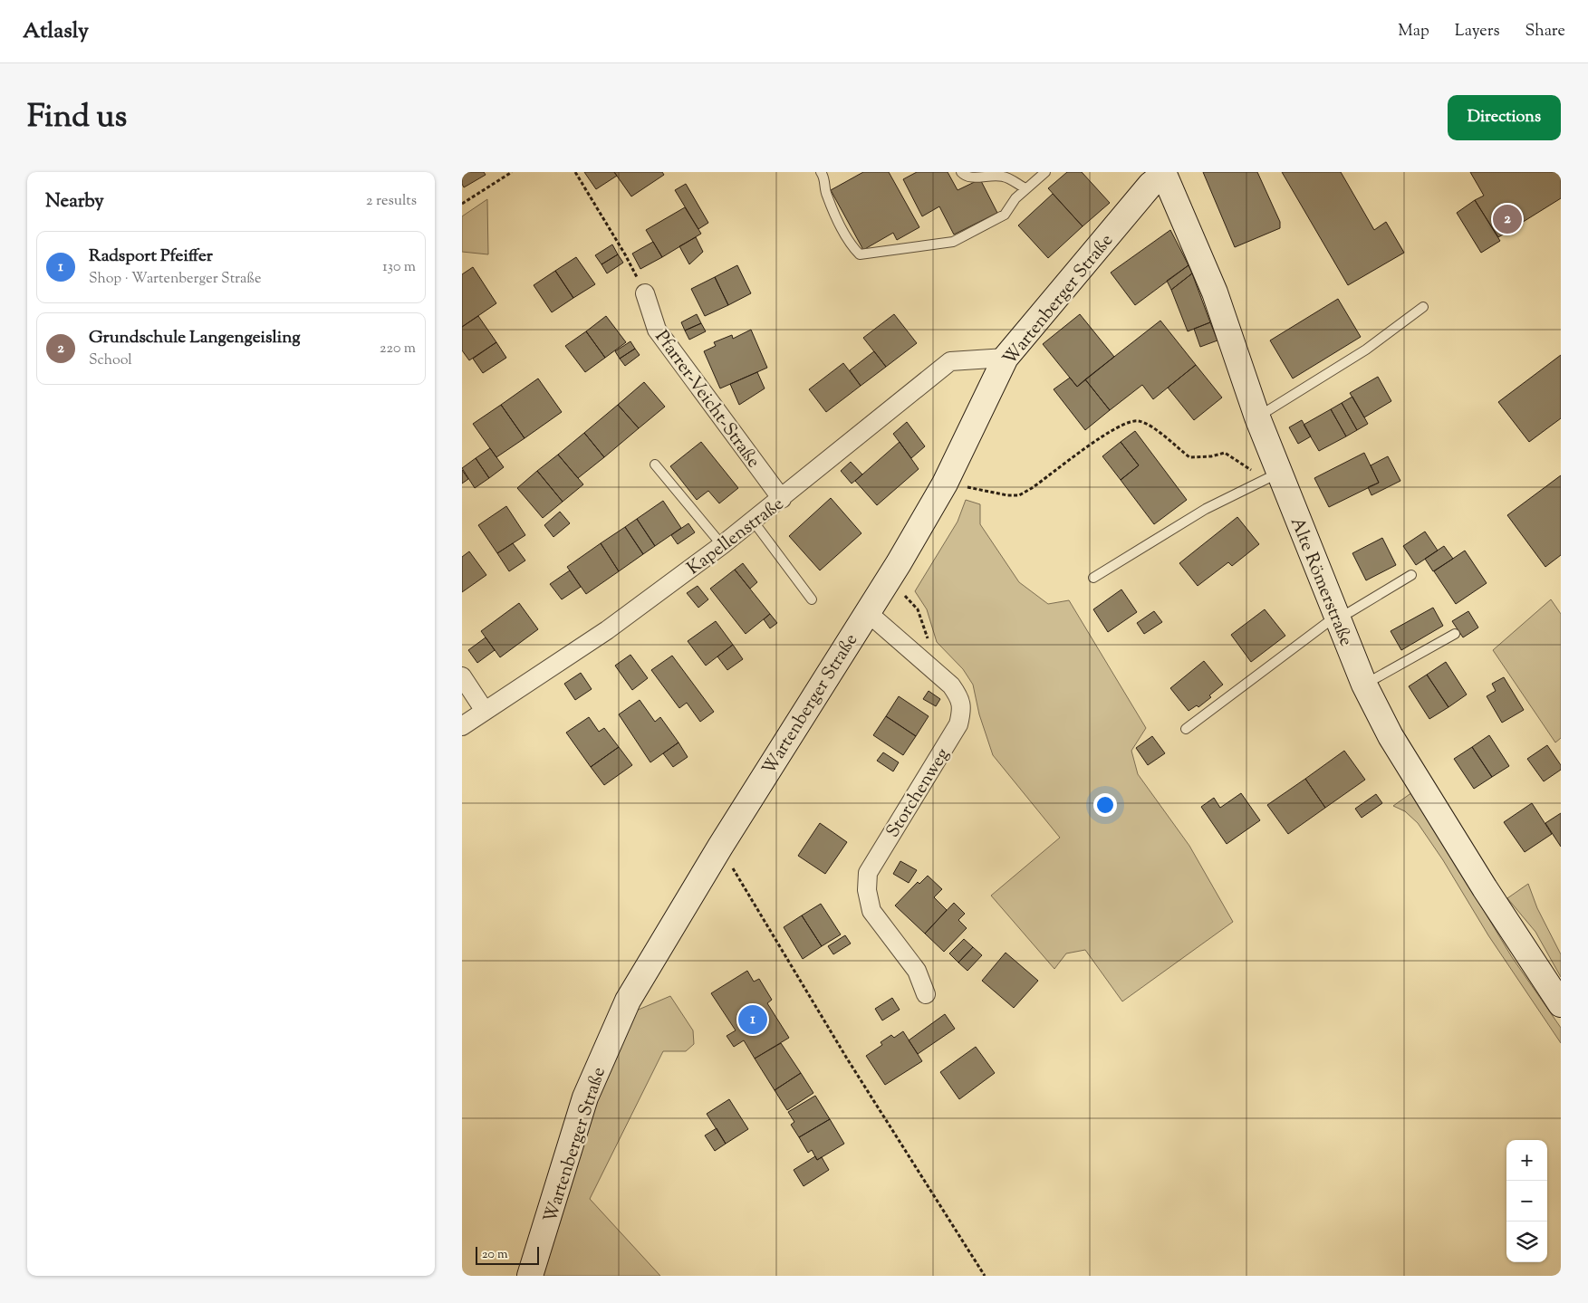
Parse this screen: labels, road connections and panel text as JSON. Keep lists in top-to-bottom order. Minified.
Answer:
{"streets":{"main road":["Wartenberger Straße","Alte Römerstraße"],"street":["Pfarrer-Veicht-Straße","Kapellenstraße","Storchenweg"]},"crossings":[["Wartenberger Straße","Kapellenstraße"],["Wartenberger Straße","Alte Römerstraße"],["Wartenberger Straße","Storchenweg"],["Pfarrer-Veicht-Straße","Kapellenstraße"]],"scale_bar":"20 m","page":{"header":"Atlasly","nav":["Map","Layers","Share"],"title":"Find us","buttons":"Directions","heading":["Nearby","2 results"],"pins":["2","1"],"list":[{"mark":"1","name":"Radsport Pfeiffer","note":"Shop · Wartenberger Straße","value":"130 m"},{"mark":"2","name":"Grundschule Langengeisling","note":"School","value":"220 m"}],"map_buttons":["+","−"],"scale":"20 m"}}
